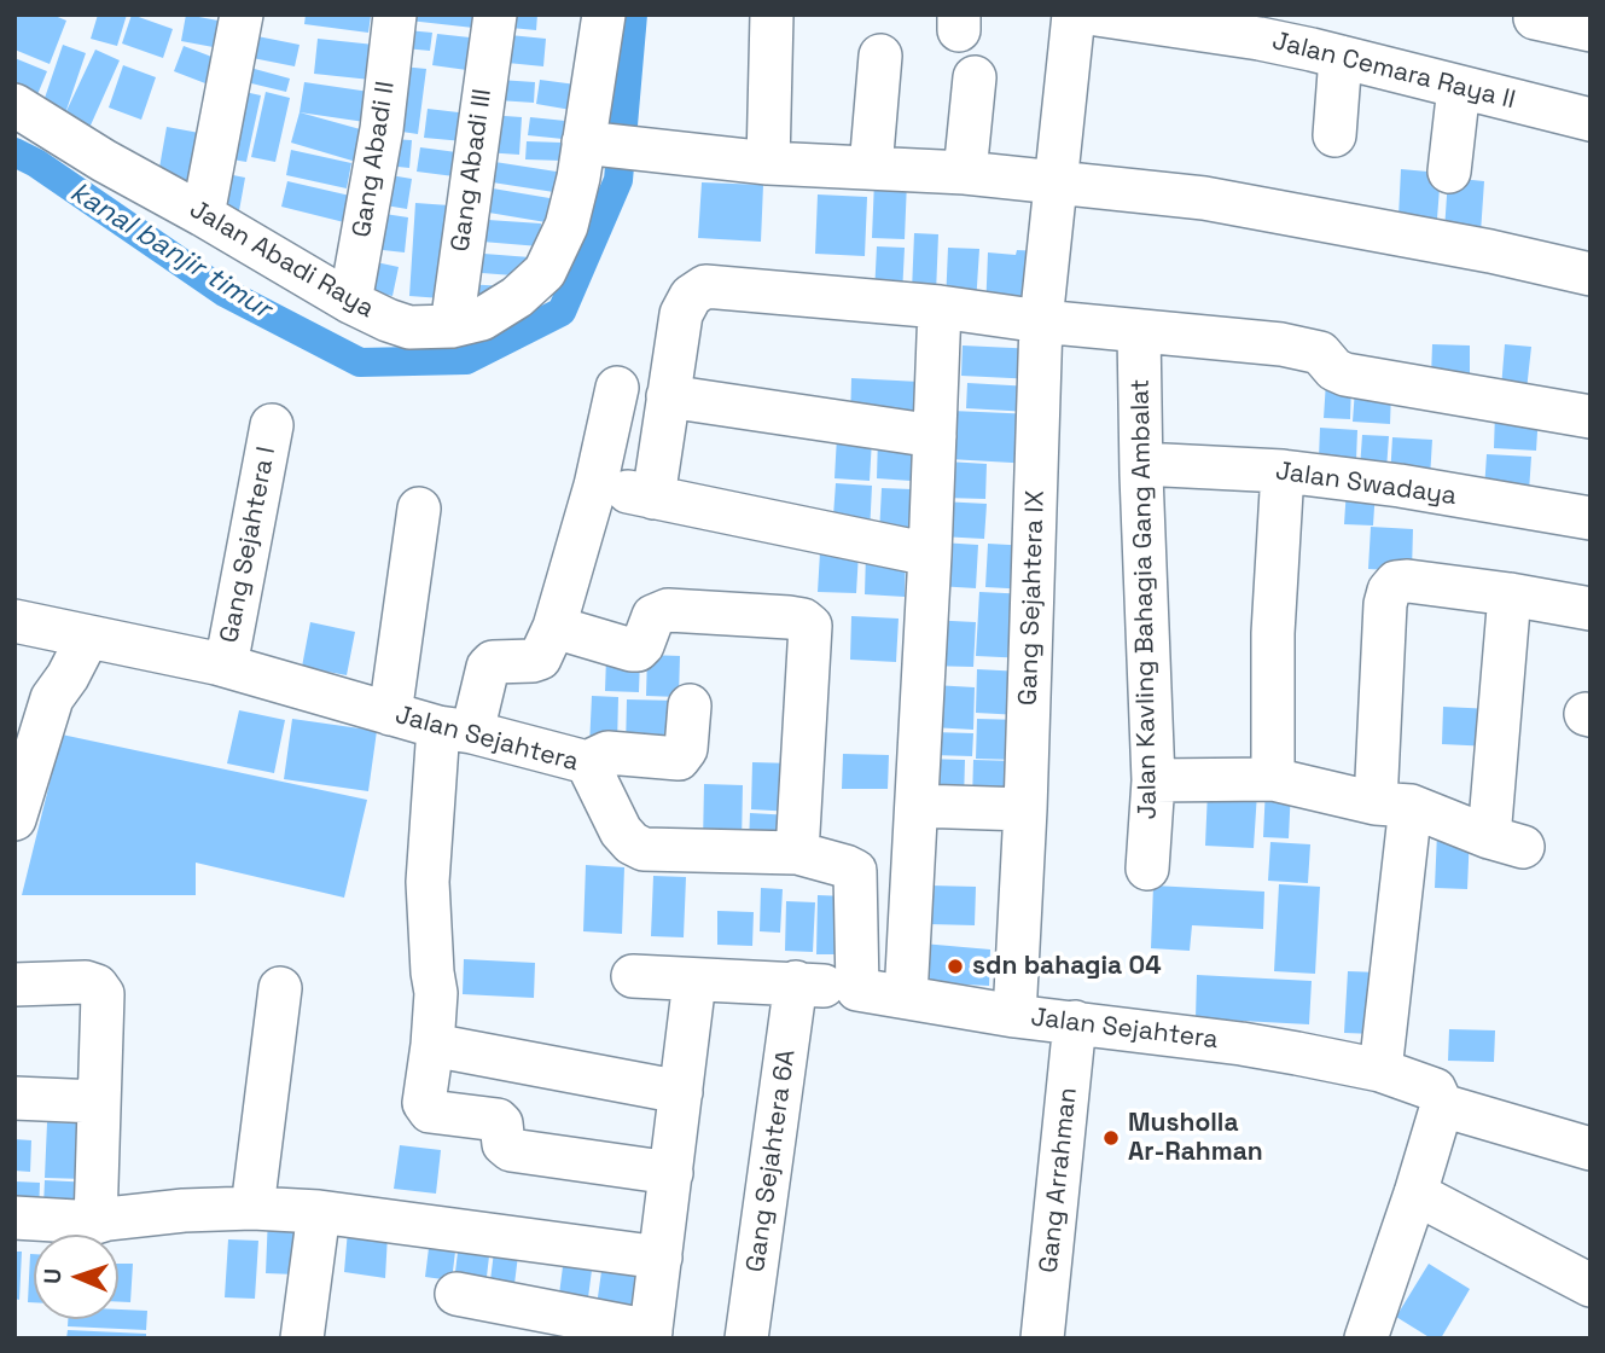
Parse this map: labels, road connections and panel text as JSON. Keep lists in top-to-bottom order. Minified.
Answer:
{"streets":{"street":["Jalan Cemara Raya II","Gang Abadi II","Gang Abadi III","Jalan Abadi Raya","Jalan Swadaya","Gang Sejahtera I","Gang Sejahtera IX","Jalan Kavling Bahagia Gang Ambalat","Jalan Sejahtera","Gang Sejahtera 6A","Gang Arrahman"]},"crossings":[["Gang Abadi II","Jalan Abadi Raya"],["Gang Abadi III","Jalan Abadi Raya"],["Jalan Swadaya","Jalan Kavling Bahagia Gang Ambalat"],["Gang Sejahtera I","Jalan Sejahtera"],["Gang Sejahtera IX","Jalan Sejahtera"],["Jalan Sejahtera","Gang Arrahman"]],"water":["kanal banjir timur"],"places":["sdn bahagia 04","Musholla Ar-Rahman"],"north":"left"}
